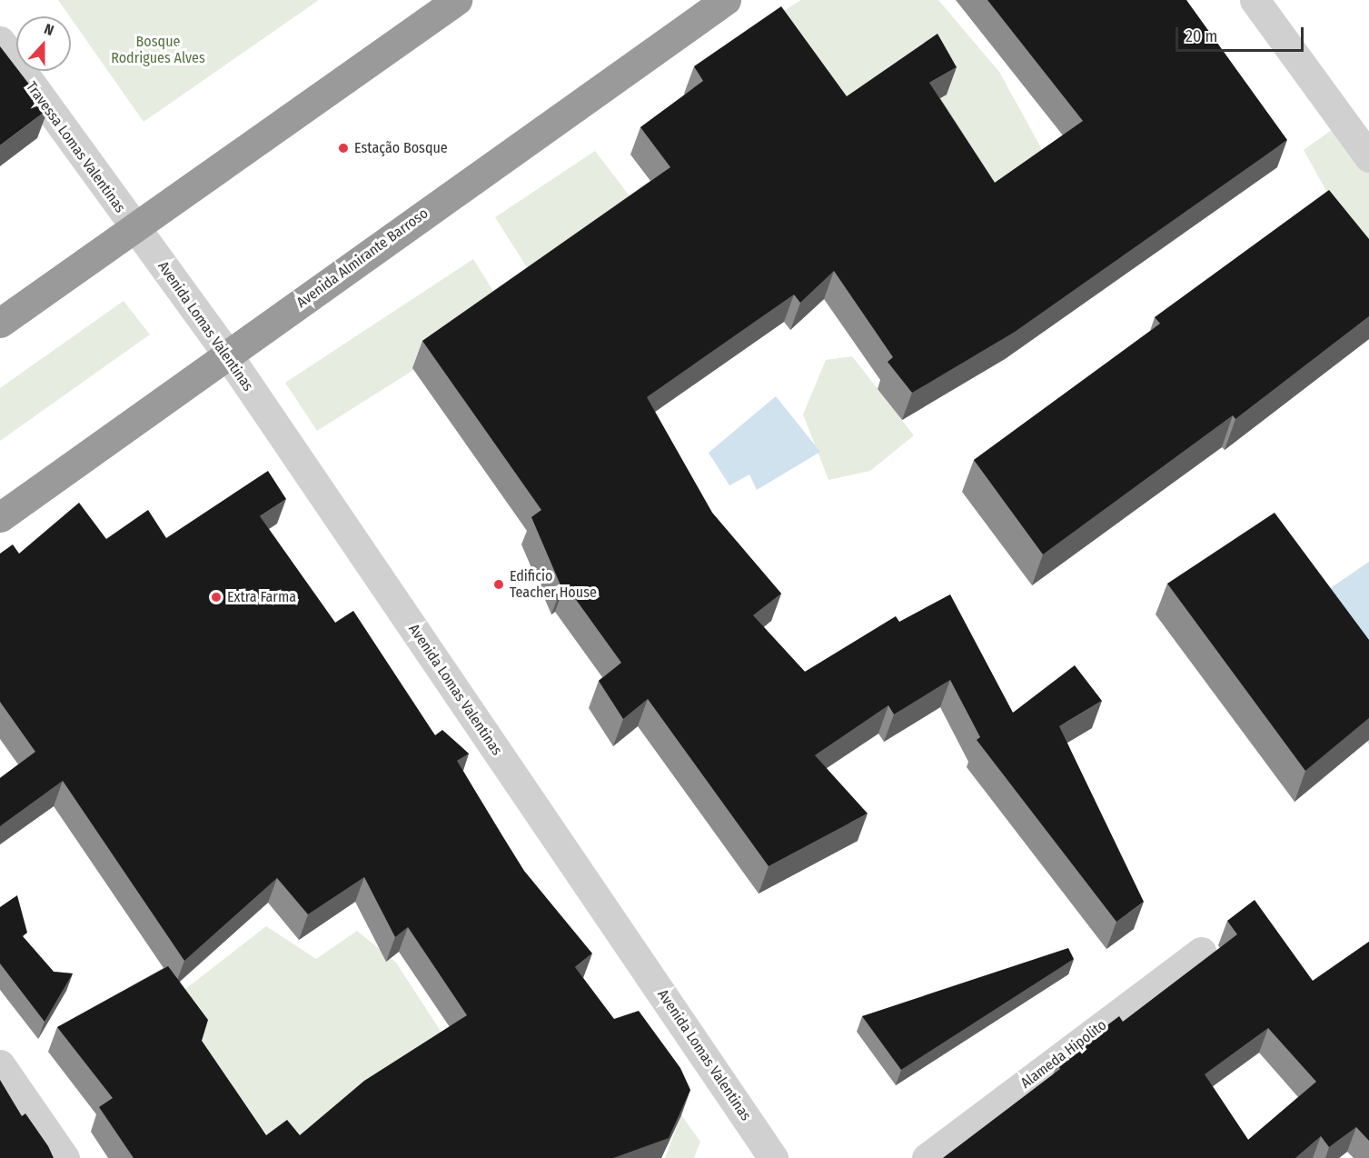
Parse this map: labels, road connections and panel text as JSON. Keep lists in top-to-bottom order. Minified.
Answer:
{"streets":{"highway":["Avenida Almirante Barroso"],"street":["Travessa Lomas Valentinas","Avenida Lomas Valentinas","Alameda Hipolito"]},"crossings":[["Travessa Lomas Valentinas","Avenida Lomas Valentinas"],["Avenida Almirante Barroso","Avenida Lomas Valentinas"]],"parks":["Bosque Rodrigues Alves"],"places":["Estação Bosque","Edificio Teacher House","Extra Farma"],"scale_bar":"20 m","north":"top"}
